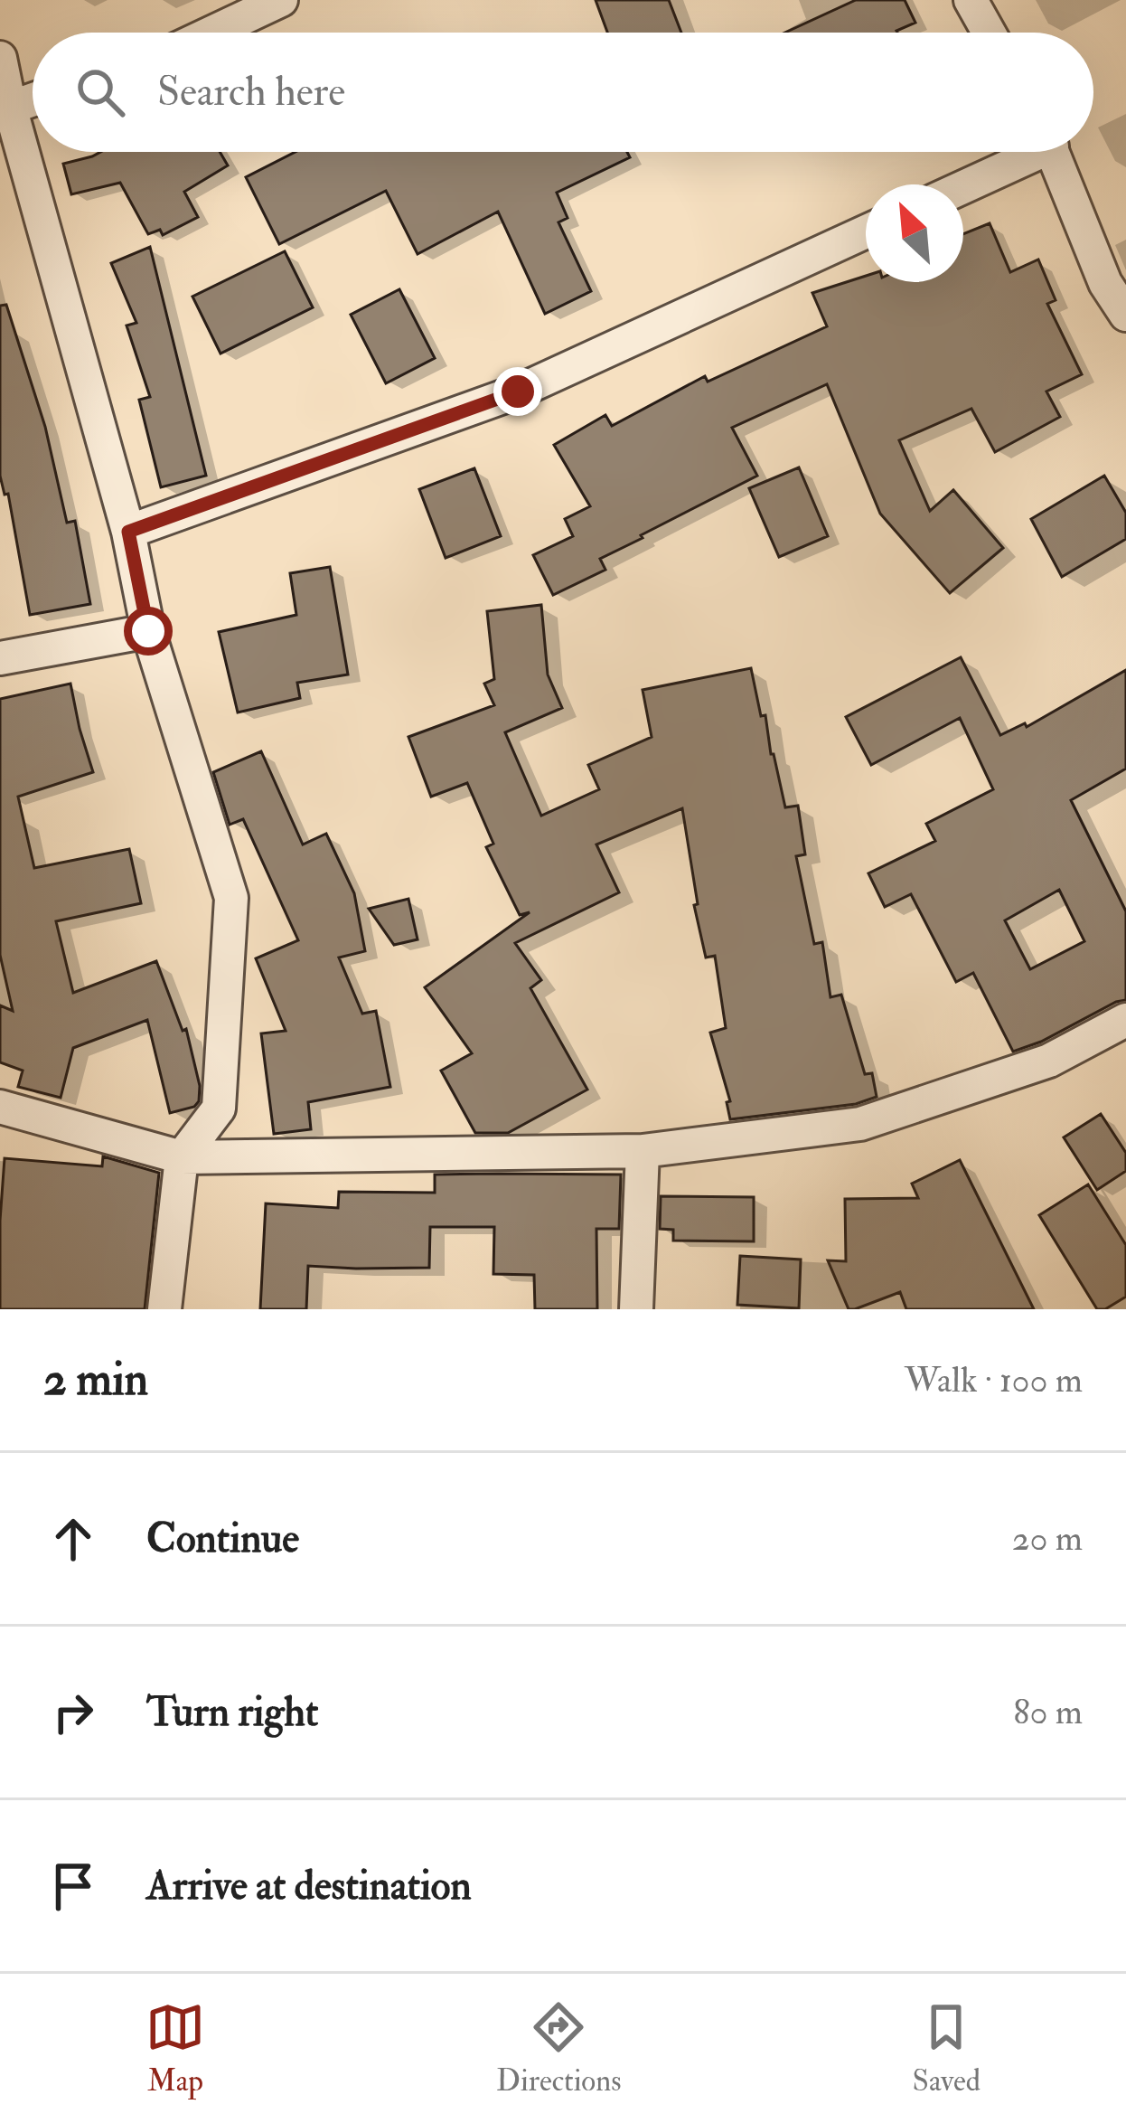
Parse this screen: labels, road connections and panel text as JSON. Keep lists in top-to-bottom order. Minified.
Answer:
{"north":"top left","page":{"search":"Search here","heading":["2 min","Walk · 100 m"],"list":[["Continue","20 m"],["Turn right","80 m"],"Arrive at destination"],"nav":["Map","Directions","Saved"]}}
